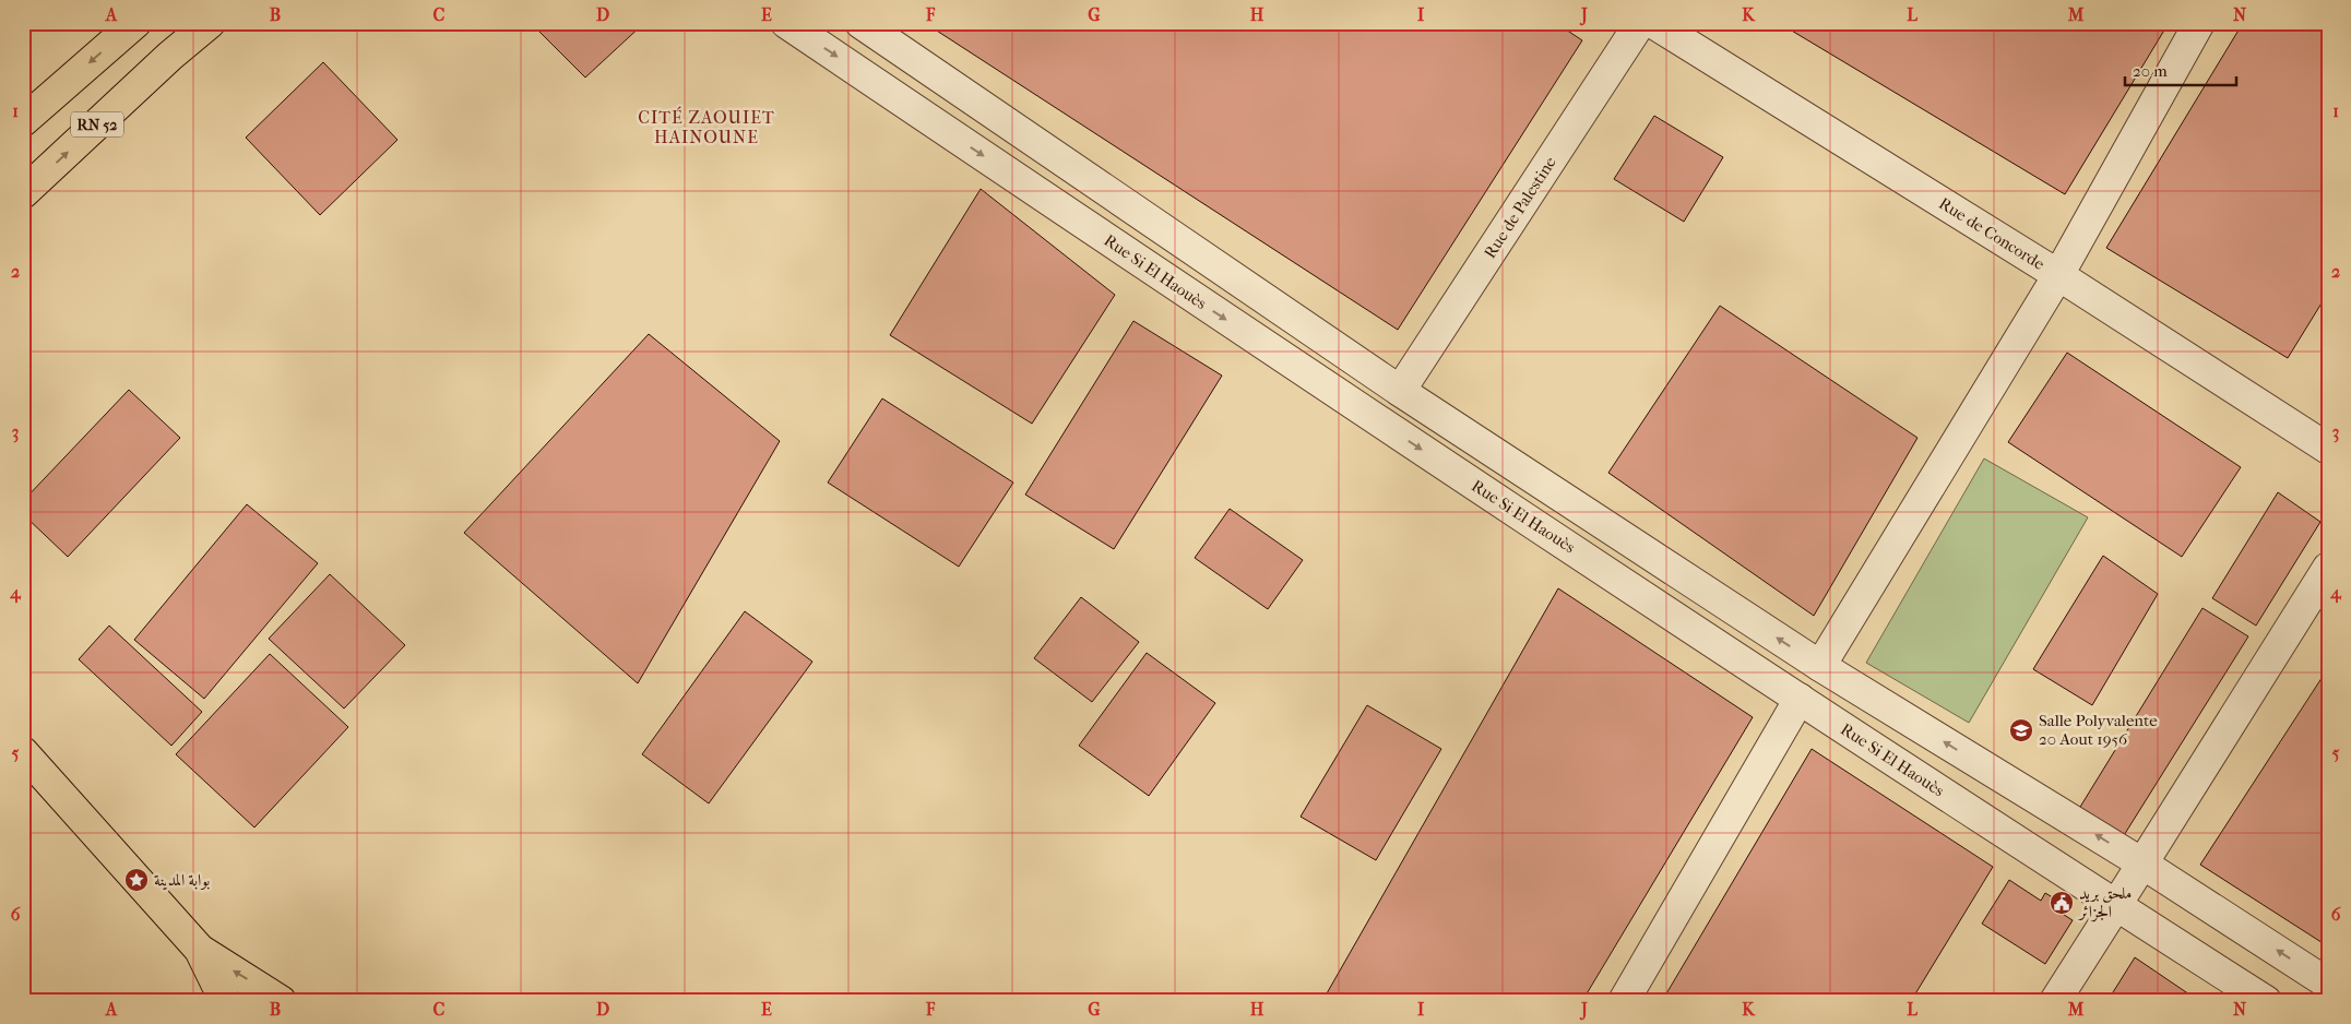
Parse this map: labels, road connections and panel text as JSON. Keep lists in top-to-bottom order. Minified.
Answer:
{"streets":{"main road":["RN 52"],"street":["Rue de Palestine","Rue de Concorde","Rue Si El Haouès"]},"crossings":[["Rue de Palestine","Rue Si El Haouès"]],"districts":["CITÉ ZAOUIET HAINOUNE"],"places":{"school or university":["Salle Polyvalente 20 Aout 1956"],"place":["بوابة المدينة"],"public building":["ملحق بريد الجزائر"]},"scale_bar":"20 m","grid":{"columns":["A","B","C","D","E","F","G","H","I","J","K","L","M","N"],"rows":["1","2","3","4","5","6"]}}
